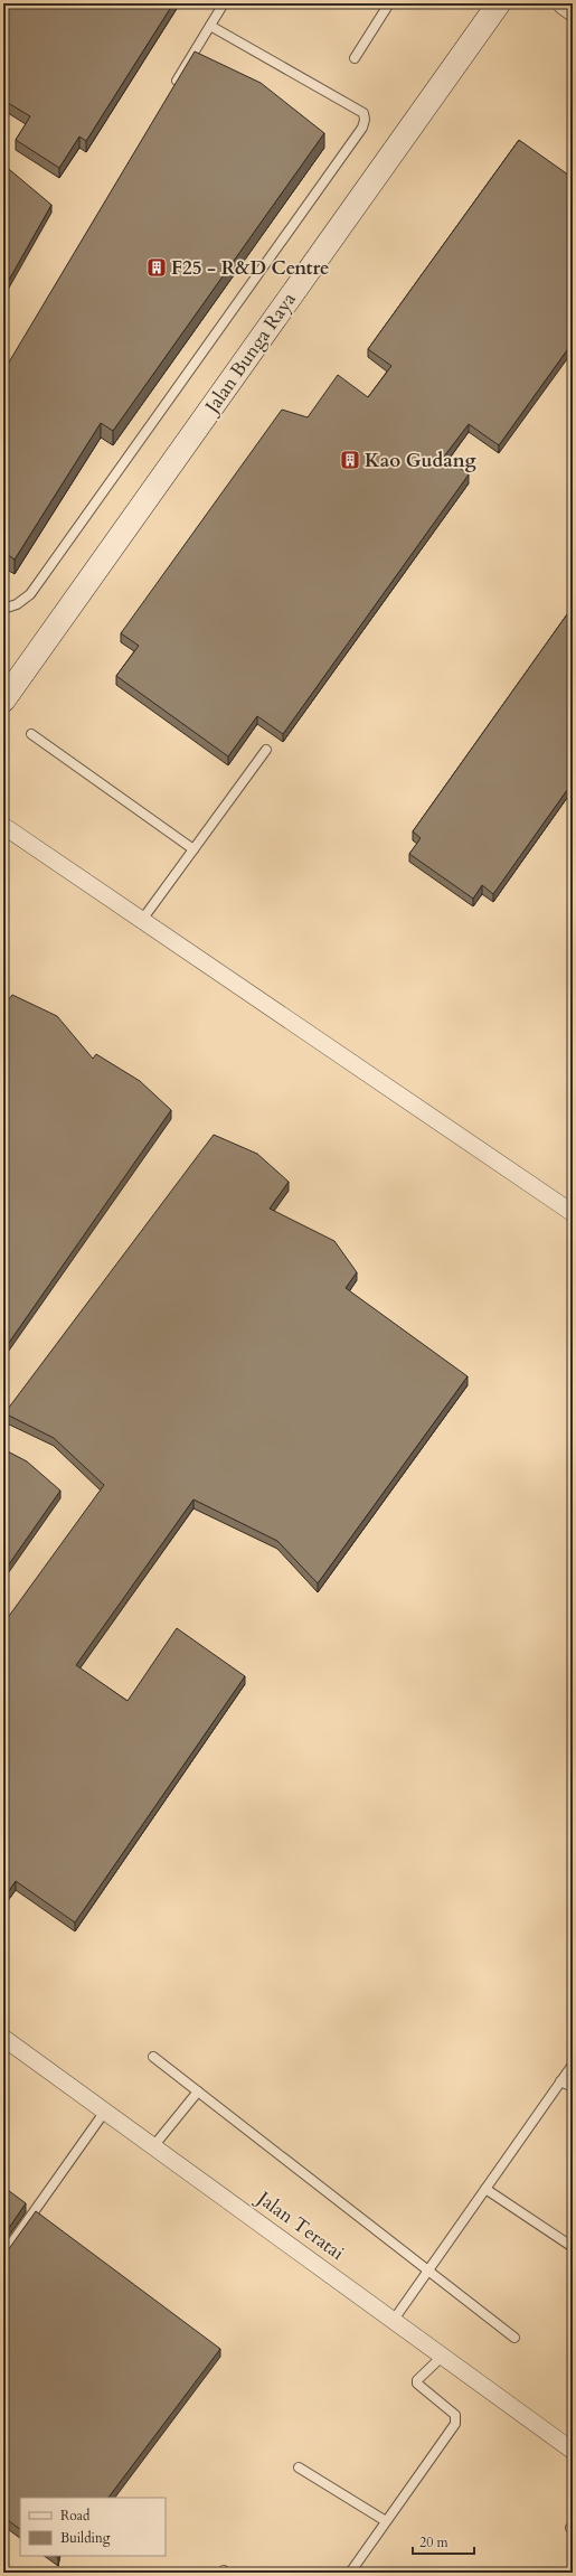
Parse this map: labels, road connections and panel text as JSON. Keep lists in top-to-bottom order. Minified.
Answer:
{"streets":{"street":["Jalan Bunga Raya","Jalan Teratai"]},"places":{"building":["F25 - R&D Centre","Kao Gudang"]},"legend":["Road","Building"],"scale_bar":"20 m"}
